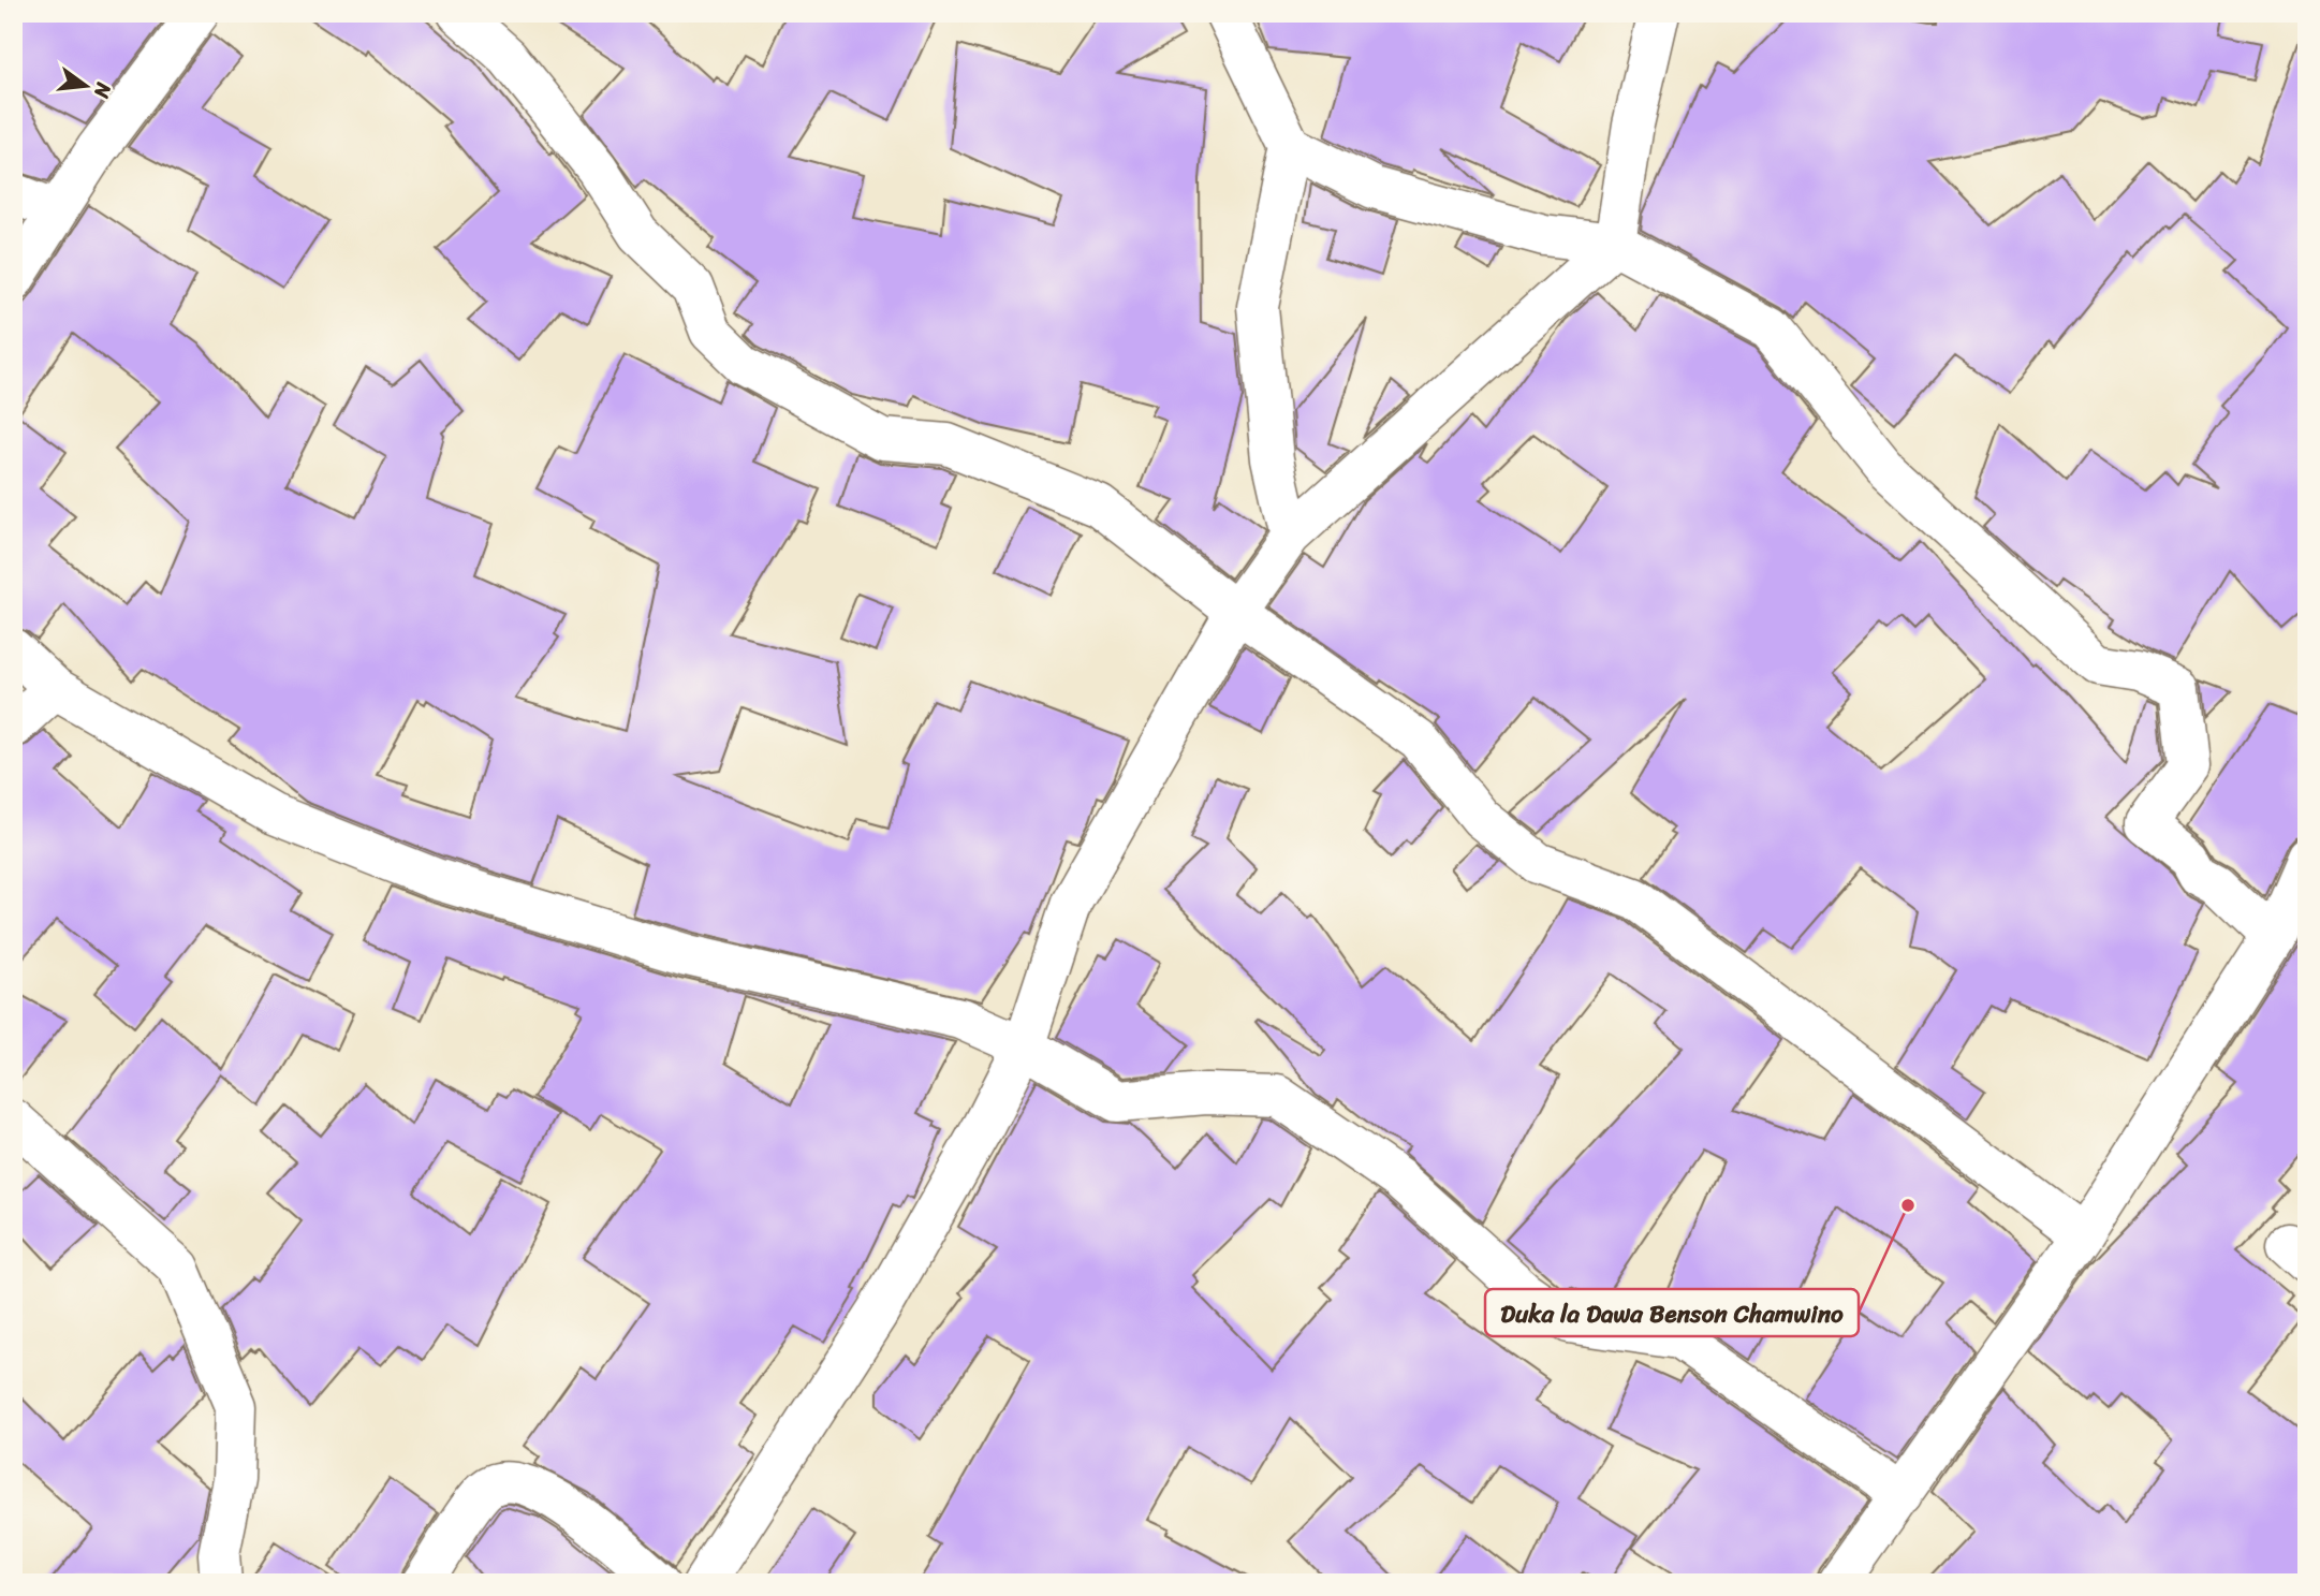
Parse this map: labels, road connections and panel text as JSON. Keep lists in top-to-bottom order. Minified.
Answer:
{"places":["Duka la Dawa Benson Chamwino"],"north":"right"}
